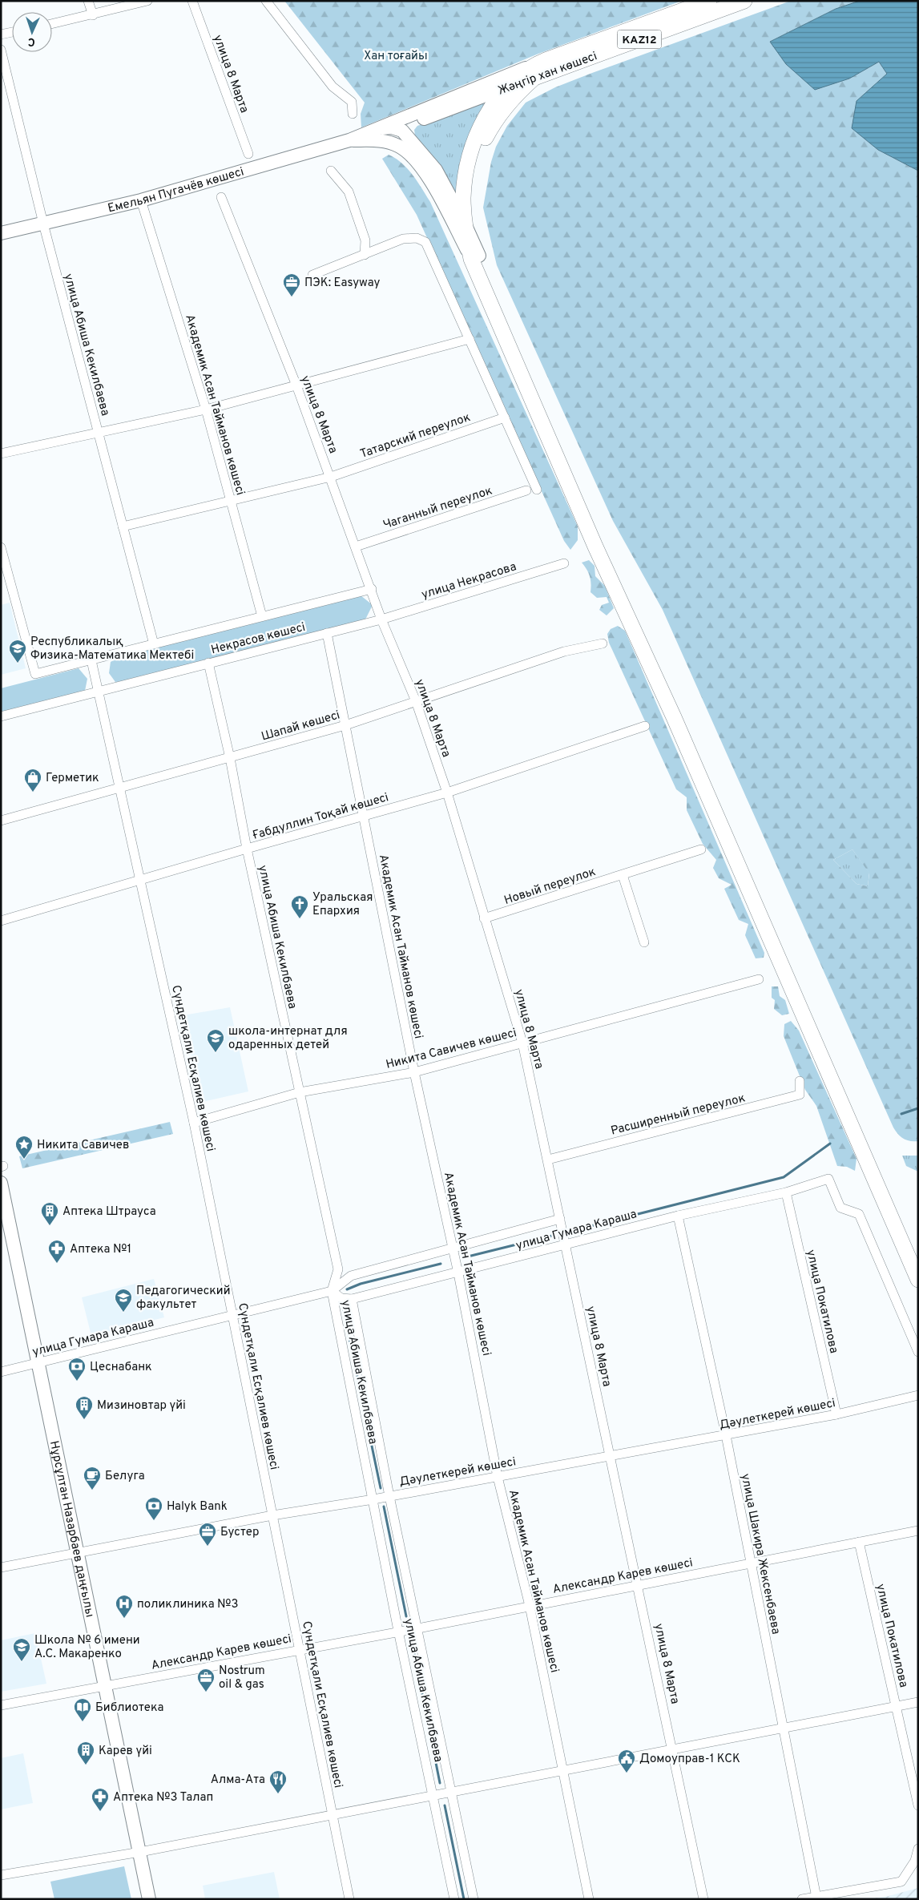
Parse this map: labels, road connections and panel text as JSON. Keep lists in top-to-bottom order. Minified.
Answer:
{"streets":{"main road":["KAZ12","Жәңгір хан көшесі","Емельян Пугачёв көшесі","Нұрсұлтан Назарбаев даңғылы"],"street":["улица 8 Марта","улица Абиша Кекилбаева","Академик Асан Тайманов көшесі","Татарский переулок","Чаганный переулок","улица Некрасова","Некрасов көшесі","Шапай көшесі","Ғабдуллин Тоқай көшесі","Новый переулок","Никита Савичев көшесі","Сүндетқали Есқалиев көшесі","Расширенный переулок","улица Гумара Караша","улица Покатилова","Дәулеткерей көшесі","улица Шакира Жексенбаева","Александр Карев көшесі"]},"crossings":[["Жәңгір хан көшесі","Емельян Пугачёв көшесі"],["улица 8 Марта","Татарский переулок"],["улица 8 Марта","Чаганный переулок"],["улица 8 Марта","улица Некрасова"],["улица 8 Марта","Некрасов көшесі"],["улица 8 Марта","Шапай көшесі"],["улица 8 Марта","Ғабдуллин Тоқай көшесі"],["улица 8 Марта","Новый переулок"],["улица 8 Марта","Никита Савичев көшесі"],["улица 8 Марта","Расширенный переулок"],["улица 8 Марта","улица Гумара Караша"],["улица 8 Марта","Дәулеткерей көшесі"],["улица 8 Марта","Александр Карев көшесі"],["Емельян Пугачёв көшесі","улица Абиша Кекилбаева"],["Емельян Пугачёв көшесі","Академик Асан Тайманов көшесі"],["улица Абиша Кекилбаева","Татарский переулок"],["улица Абиша Кекилбаева","Некрасов көшесі"],["улица Абиша Кекилбаева","Шапай көшесі"],["улица Абиша Кекилбаева","Ғабдуллин Тоқай көшесі"],["улица Абиша Кекилбаева","Никита Савичев көшесі"],["улица Абиша Кекилбаева","улица Гумара Караша"],["улица Абиша Кекилбаева","Дәулеткерей көшесі"],["улица Абиша Кекилбаева","Александр Карев көшесі"],["Академик Асан Тайманов көшесі","Татарский переулок"],["Академик Асан Тайманов көшесі","Некрасов көшесі"],["Академик Асан Тайманов көшесі","Шапай көшесі"],["Академик Асан Тайманов көшесі","Ғабдуллин Тоқай көшесі"],["Академик Асан Тайманов көшесі","Никита Савичев көшесі"],["Академик Асан Тайманов көшесі","улица Гумара Караша"],["Академик Асан Тайманов көшесі","Дәулеткерей көшесі"],["Академик Асан Тайманов көшесі","Александр Карев көшесі"],["улица Некрасова","Некрасов көшесі"],["Некрасов көшесі","Сүндетқали Есқалиев көшесі"],["Шапай көшесі","Сүндетқали Есқалиев көшесі"],["Ғабдуллин Тоқай көшесі","Сүндетқали Есқалиев көшесі"],["Никита Савичев көшесі","Сүндетқали Есқалиев көшесі"],["Сүндетқали Есқалиев көшесі","улица Гумара Караша"],["Сүндетқали Есқалиев көшесі","Дәулеткерей көшесі"],["Сүндетқали Есқалиев көшесі","Александр Карев көшесі"],["улица Гумара Караша","улица Покатилова"],["улица Гумара Караша","Нұрсұлтан Назарбаев даңғылы"],["улица Гумара Караша","улица Шакира Жексенбаева"],["улица Покатилова","Дәулеткерей көшесі"],["улица Покатилова","Александр Карев көшесі"],["Дәулеткерей көшесі","Нұрсұлтан Назарбаев даңғылы"],["Дәулеткерей көшесі","улица Шакира Жексенбаева"],["Нұрсұлтан Назарбаев даңғылы","Александр Карев көшесі"],["улица Шакира Жексенбаева","Александр Карев көшесі"]],"parks":["Хан тоғайы"],"places":{"office":["ПЭК: Easyway","Бустер","Nostrum oil & gas"],"school or university":["Республикалық Физика-Математика Мектебі","школа-интернат для одаренных детей","Педагогический факультет","Школа № 6 имени А.С. Макаренко"],"shop":["Герметик"],"church":["Уральская Епархия"],"place":["Никита Савичев"],"building":["Аптека Штрауса","Мизиновтар үйі","Карев үйі"],"pharmacy":["Аптека №1","Аптека №3 Талап"],"bank":["Цеснабанк","Halyk Bank"],"cafe":["Белуга"],"hospital":["поликлиника №3"],"library":["Библиотека"],"public building":["Домоуправ-1 КСК"],"restaurant":["Алма-Ата"]},"north":"bottom"}
